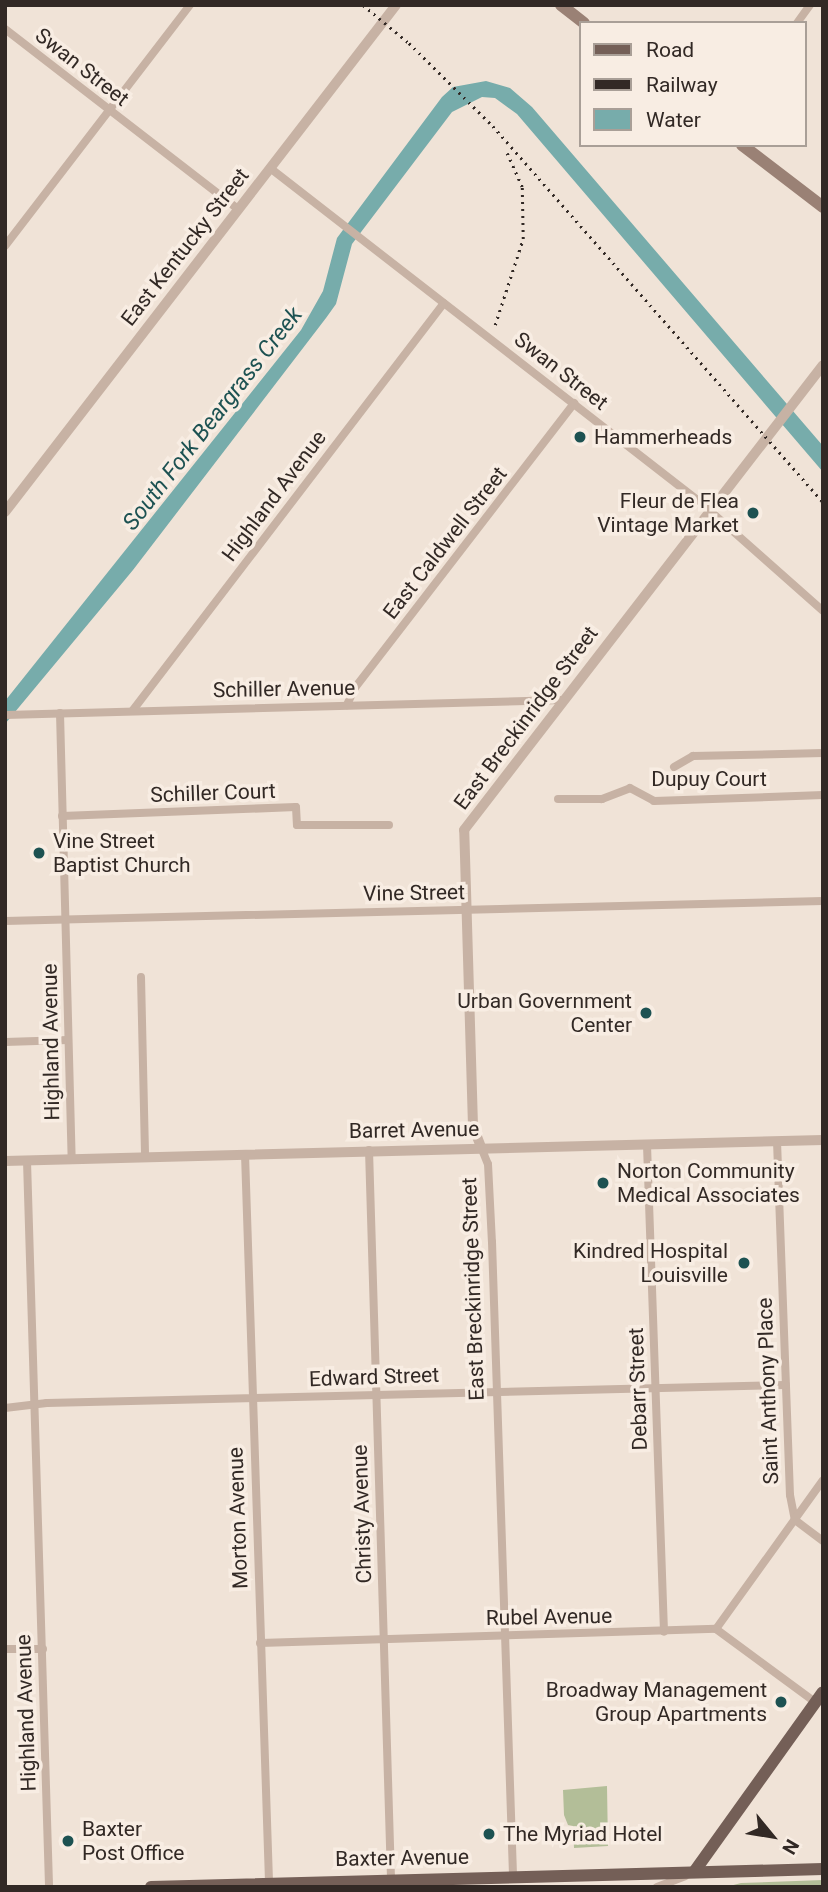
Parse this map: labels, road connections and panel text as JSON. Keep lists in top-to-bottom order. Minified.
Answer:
{"streets":{"main road":["Baxter Avenue"],"street":["Swan Street","East Kentucky Street","Highland Avenue","East Caldwell Street","Schiller Avenue","East Breckinridge Street","Dupuy Court","Schiller Court","Vine Street","Barret Avenue","Edward Street","Debarr Street","Saint Anthony Place","Christy Avenue","Morton Avenue","Rubel Avenue"]},"crossings":[["Swan Street","East Kentucky Street"],["Swan Street","Highland Avenue"],["Swan Street","East Caldwell Street"],["Swan Street","East Breckinridge Street"],["Highland Avenue","Schiller Avenue"],["Highland Avenue","Schiller Court"],["Highland Avenue","Vine Street"],["Highland Avenue","Barret Avenue"],["Highland Avenue","Edward Street"],["East Caldwell Street","Schiller Avenue"],["Schiller Avenue","East Breckinridge Street"],["East Breckinridge Street","Vine Street"],["East Breckinridge Street","Barret Avenue"],["East Breckinridge Street","Edward Street"],["East Breckinridge Street","Rubel Avenue"],["East Breckinridge Street","Baxter Avenue"],["Barret Avenue","Debarr Street"],["Barret Avenue","Saint Anthony Place"],["Barret Avenue","Christy Avenue"],["Barret Avenue","Morton Avenue"],["Edward Street","Debarr Street"],["Edward Street","Saint Anthony Place"],["Edward Street","Christy Avenue"],["Edward Street","Morton Avenue"],["Debarr Street","Rubel Avenue"],["Christy Avenue","Rubel Avenue"],["Christy Avenue","Baxter Avenue"],["Morton Avenue","Rubel Avenue"],["Morton Avenue","Baxter Avenue"]],"water":["South Fork Beargrass Creek"],"places":["Hammerheads","Fleur de Flea Vintage Market","Vine Street Baptist Church","Urban Government Center","Norton Community Medical Associates","Kindred Hospital Louisville","Broadway Management Group Apartments","The Myriad Hotel","Baxter Post Office"],"legend":["Road","Railway","Water"],"north":"bottom right"}
